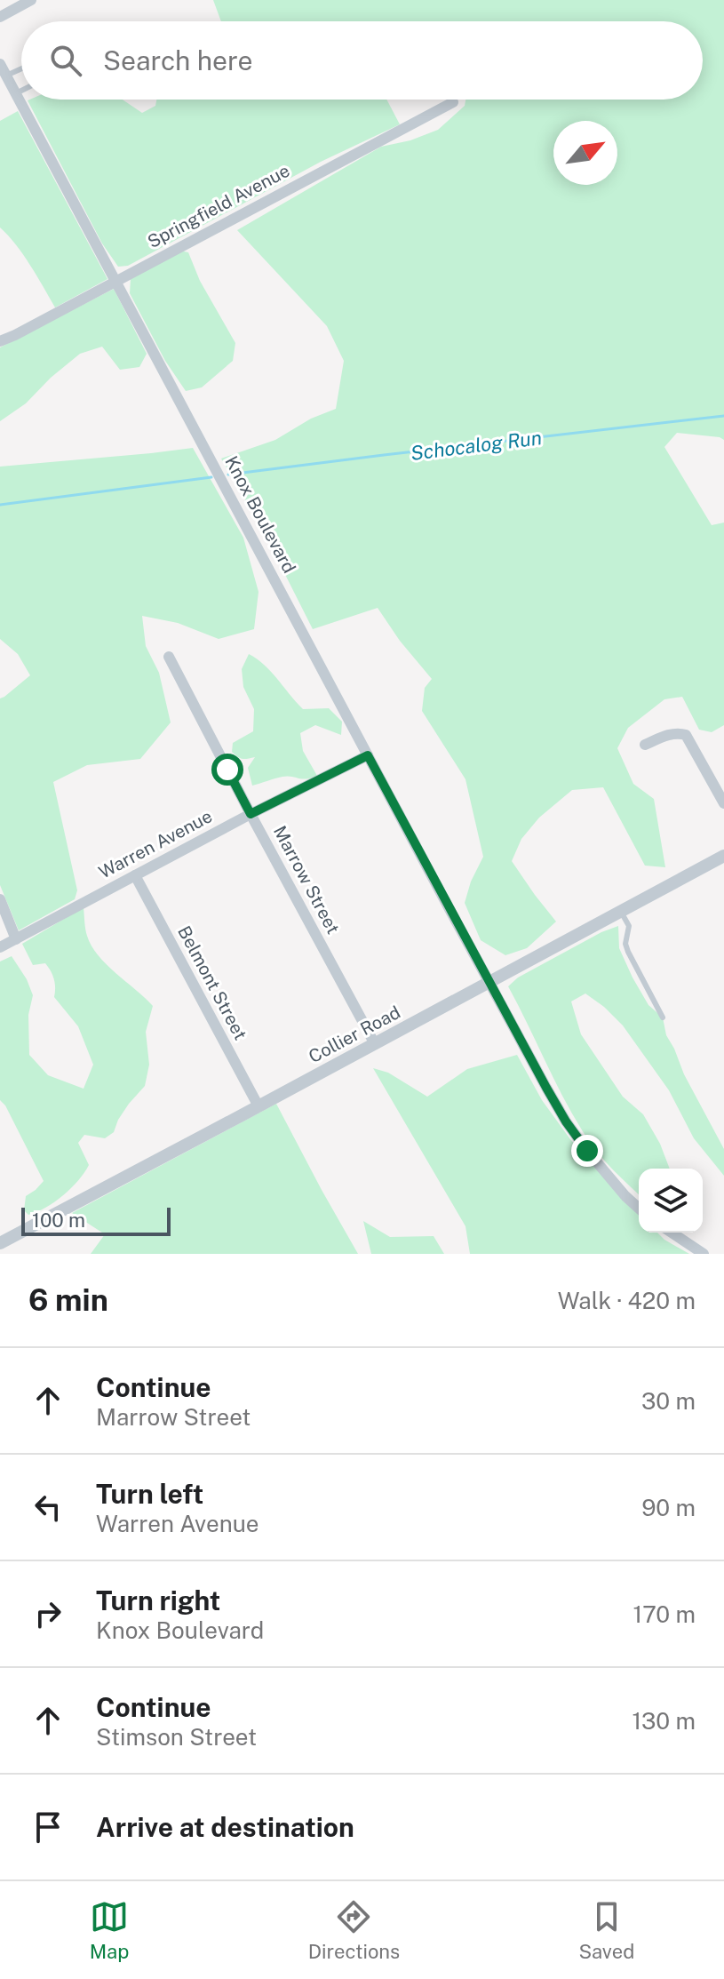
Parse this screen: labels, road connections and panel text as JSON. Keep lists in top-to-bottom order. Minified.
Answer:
{"streets":{"street":["Springfield Avenue","Knox Boulevard","Warren Avenue","Marrow Street","Belmont Street","Collier Road"]},"crossings":[["Springfield Avenue","Knox Boulevard"],["Knox Boulevard","Warren Avenue"],["Knox Boulevard","Collier Road"],["Warren Avenue","Marrow Street"],["Warren Avenue","Belmont Street"],["Marrow Street","Collier Road"],["Belmont Street","Collier Road"]],"water":["Schocalog Run"],"scale_bar":"100 m","north":"top right","page":{"search":"Search here","scale":"100 m","heading":["6 min","Walk · 420 m"],"list":[["Continue","Marrow Street","30 m"],["Turn left","Warren Avenue","90 m"],["Turn right","Knox Boulevard","170 m"],["Continue","Stimson Street","130 m"],"Arrive at destination"],"nav":["Map","Directions","Saved"]}}
